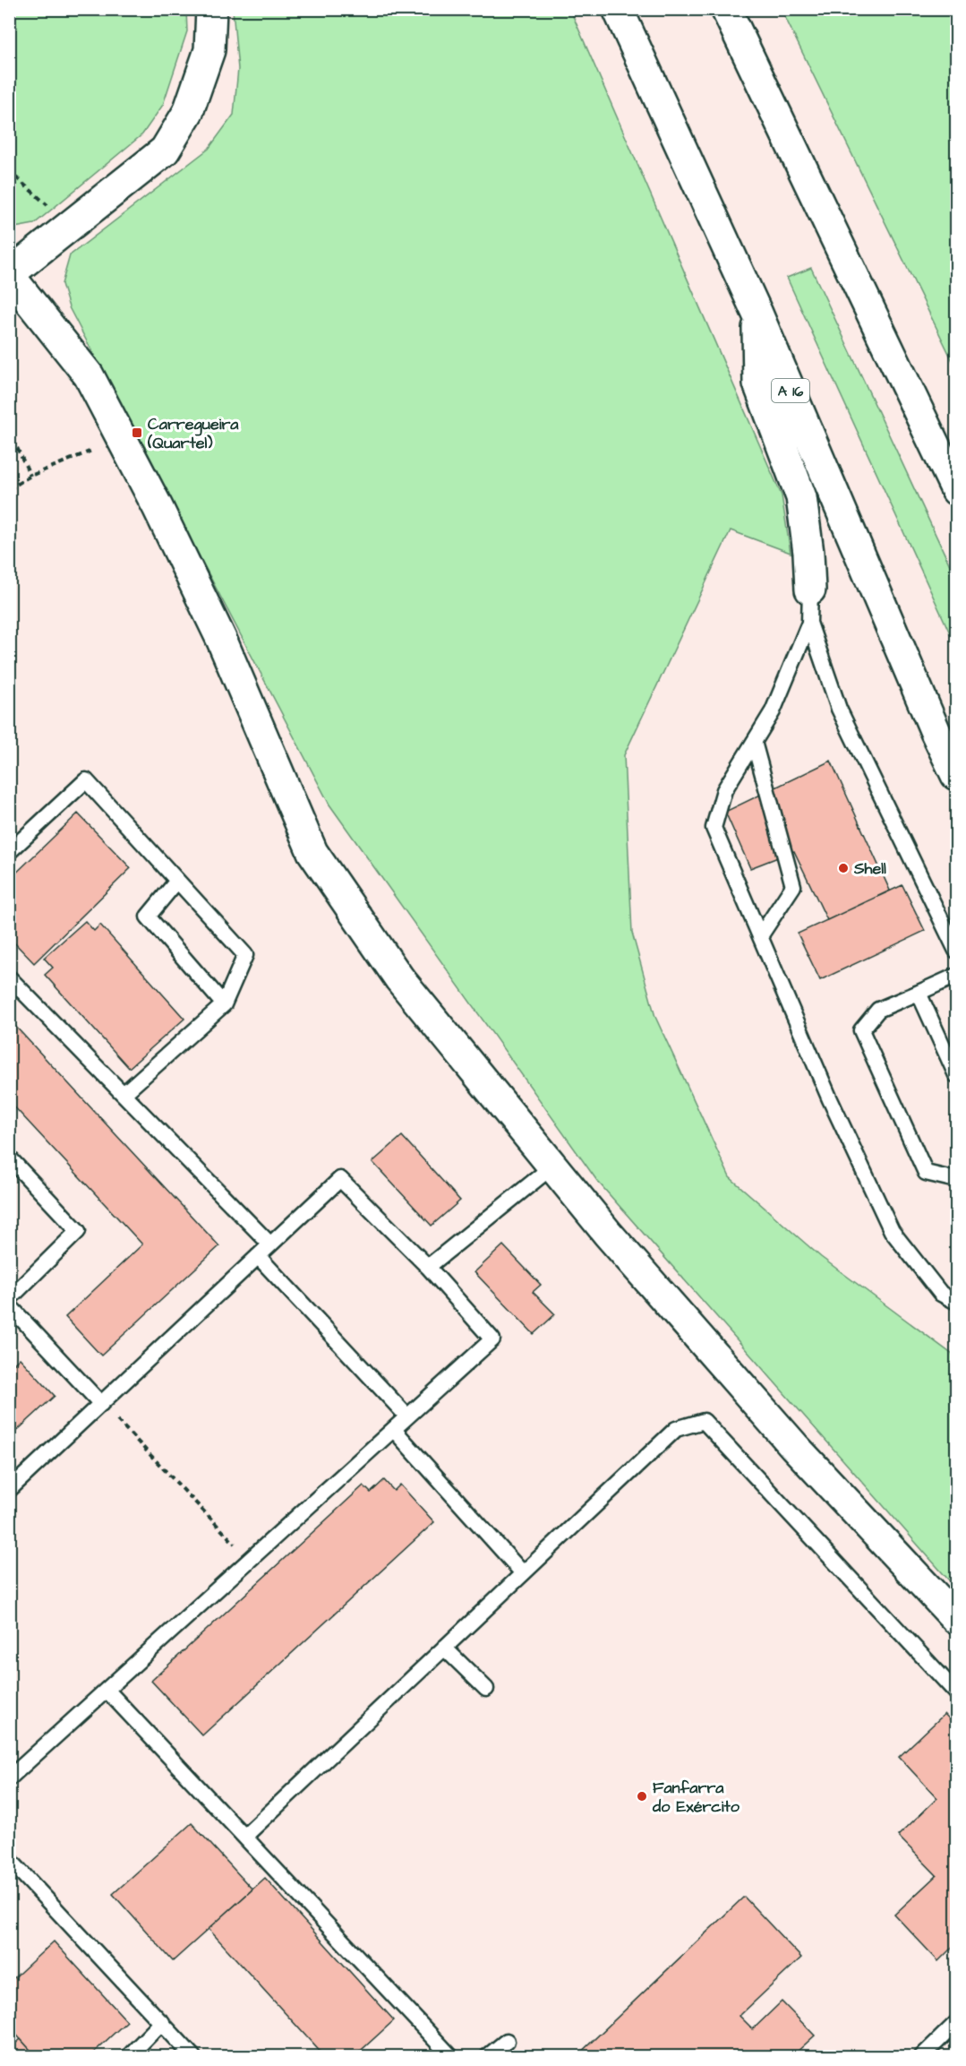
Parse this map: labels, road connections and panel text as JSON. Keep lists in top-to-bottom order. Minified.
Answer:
{"streets":{"main road":["A 16"]},"places":{"transit":["Carregueira (Quartel)"],"other":["Shell","Fanfarra do Exército"]}}
